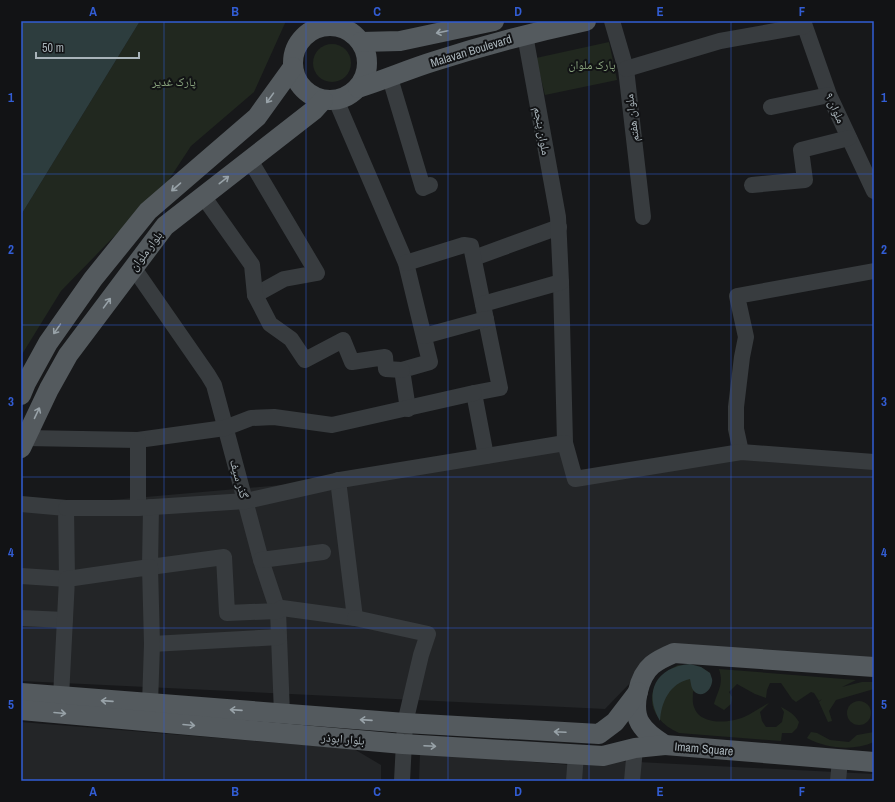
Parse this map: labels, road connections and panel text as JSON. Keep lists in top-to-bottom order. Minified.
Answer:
{"streets":{"main road":["Malavan Boulevard","بلوار ملوان","بلوار ابوذر","Imam Square"],"street":["ملوان ۹","ملوان هفتم","ملوان پنجم","گذر سیف"]},"crossings":[["Malavan Boulevard","ملوان پنجم"],["Malavan Boulevard","بلوار ملوان"],["بلوار ملوان","گذر سیف"],["گذر سیف","بلوار ابوذر"],["بلوار ابوذر","Imam Square"]],"parks":["پارک ملوان","پارک غدیر"],"scale_bar":"50 m","grid":{"columns":["A","B","C","D","E","F"],"rows":["1","2","3","4","5"]}}
